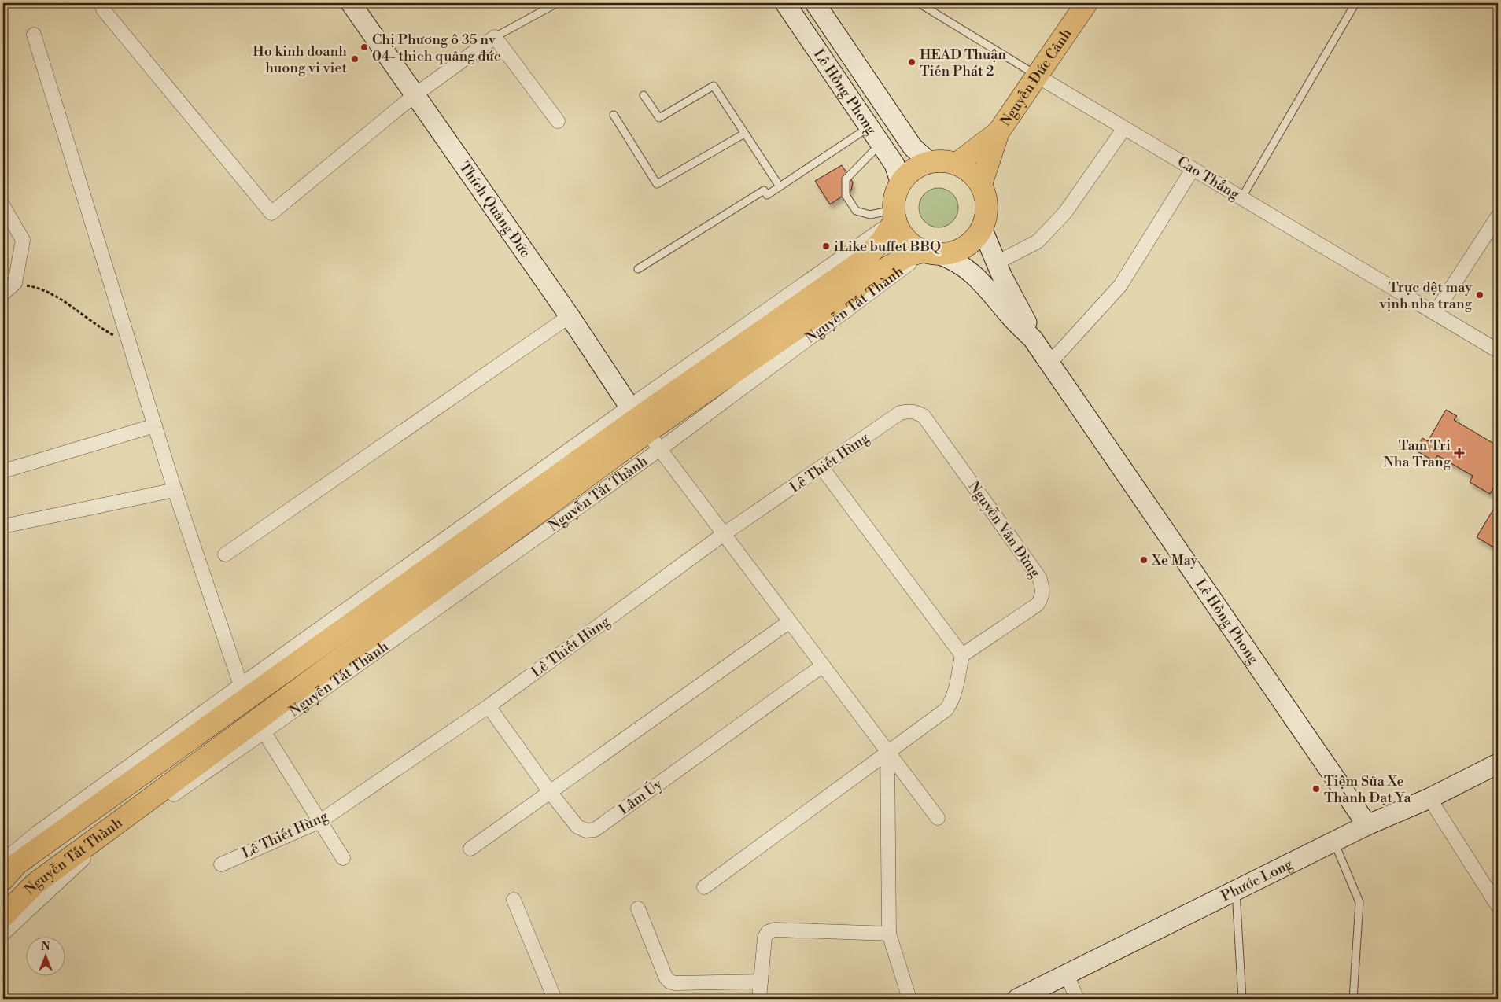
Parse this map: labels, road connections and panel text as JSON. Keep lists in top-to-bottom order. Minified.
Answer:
{"streets":{"main road":["Nguyễn Đức Cảnh","Lê Hồng Phong","Thích Quảng Đức","Nguyễn Tất Thành","Phước Long"],"street":["Cao Thắng","Lê Thiết Hùng","Nguyễn Văn Đừng","Lâm Úy"]},"crossings":[["Nguyễn Đức Cảnh","Lê Hồng Phong"],["Nguyễn Đức Cảnh","Cao Thắng"],["Nguyễn Đức Cảnh","Nguyễn Tất Thành"],["Lê Hồng Phong","Nguyễn Tất Thành"],["Lê Hồng Phong","Phước Long"],["Thích Quảng Đức","Nguyễn Tất Thành"],["Lê Thiết Hùng","Nguyễn Văn Đừng"],["Lê Thiết Hùng","Lâm Úy"]],"places":{"other":["Chị Phương ô 35 nv 04- thich quảng đức","Ho kinh doanh huong vi viet","HEAD Thuận Tiến Phát 2","iLike buffet BBQ","Trực dệt may vịnh nha trang","Xe May","Tiệm Sửa Xe Thành Đạt Ya"],"health":["Tam Tri Nha Trang"]},"north":"top"}
